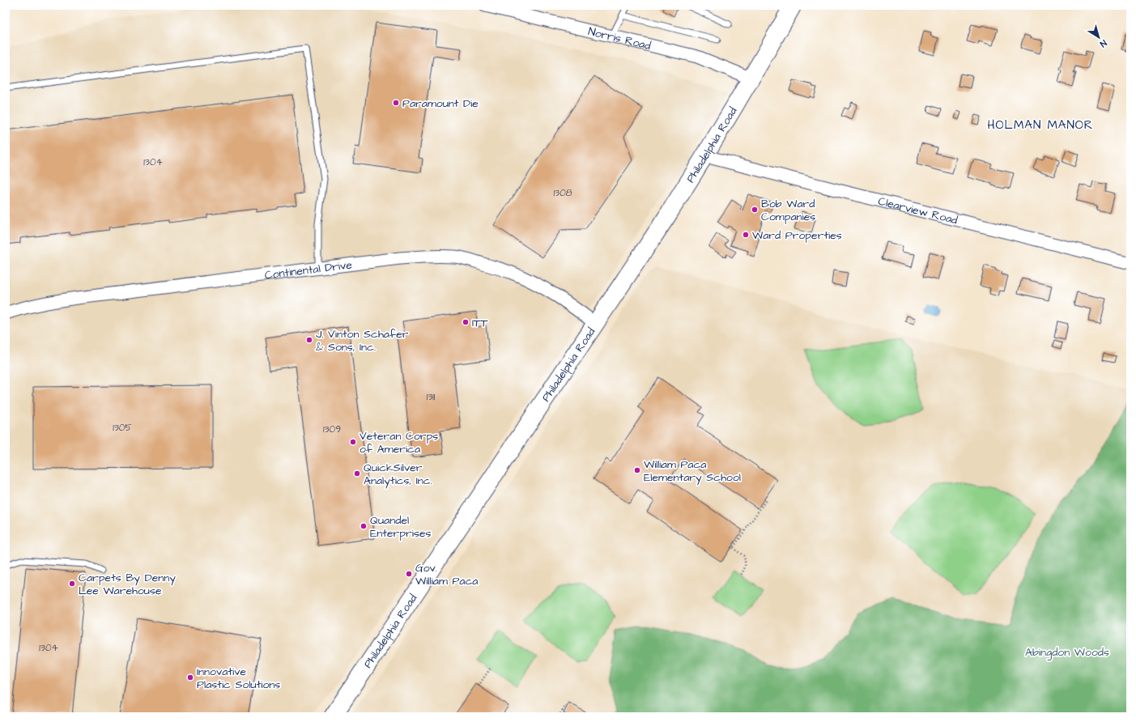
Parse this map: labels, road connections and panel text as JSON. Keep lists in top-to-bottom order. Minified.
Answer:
{"streets":{"main road":["Philadelphia Road"],"street":["Norris Road","Clearview Road","Continental Drive"]},"crossings":[["Norris Road","Philadelphia Road"],["Philadelphia Road","Clearview Road"],["Philadelphia Road","Continental Drive"]],"districts":["HOLMAN MANOR"],"parks":["Abingdon Woods"],"places":["Paramount Die","Bob Ward Companies","Ward Properties","ITT","J. Vinton Schafer & Sons, Inc.","Veteran Corps of America","William Paca Elementary School","QuickSilver Analytics, Inc.","Quandel Enterprises","Gov. William Paca","Carpets By Denny Lee Warehouse","Innovative Plastic Solutions"],"house_numbers":["1304","1308","1311","1305","1309","1304"],"north":"bottom right"}
